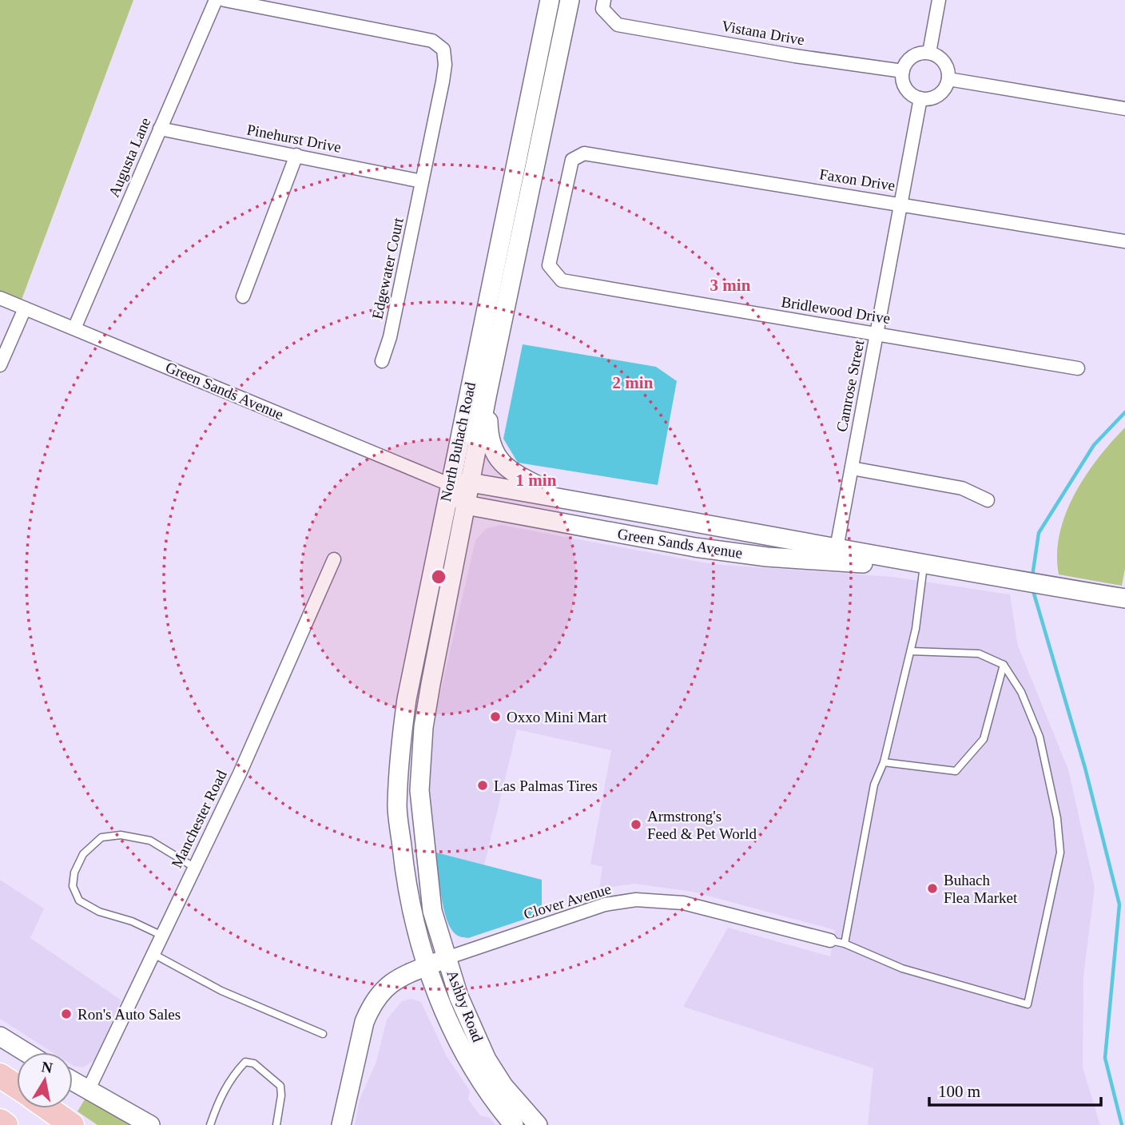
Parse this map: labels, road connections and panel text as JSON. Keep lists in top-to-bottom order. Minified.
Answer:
{"streets":{"main road":["Green Sands Avenue","North Buhach Road","Ashby Road"],"street":["Vistana Drive","Pinehurst Drive","Augusta Lane","Faxon Drive","Edgewater Court","Bridlewood Drive","Camrose Street","Manchester Road","Clover Avenue"]},"crossings":[["Vistana Drive","Camrose Street"],["Pinehurst Drive","Augusta Lane"],["Pinehurst Drive","Edgewater Court"],["Augusta Lane","Green Sands Avenue"],["Faxon Drive","Bridlewood Drive"],["Faxon Drive","Camrose Street"],["Bridlewood Drive","Camrose Street"],["Camrose Street","Green Sands Avenue"],["Green Sands Avenue","North Buhach Road"],["North Buhach Road","Ashby Road"],["Clover Avenue","Ashby Road"]],"places":["Oxxo Mini Mart","Las Palmas Tires","Armstrong's Feed & Pet World","Buhach Flea Market","Ron's Auto Sales"],"scale_bar":"100 m","north":"top","rings":["3 min","2 min","1 min"]}
